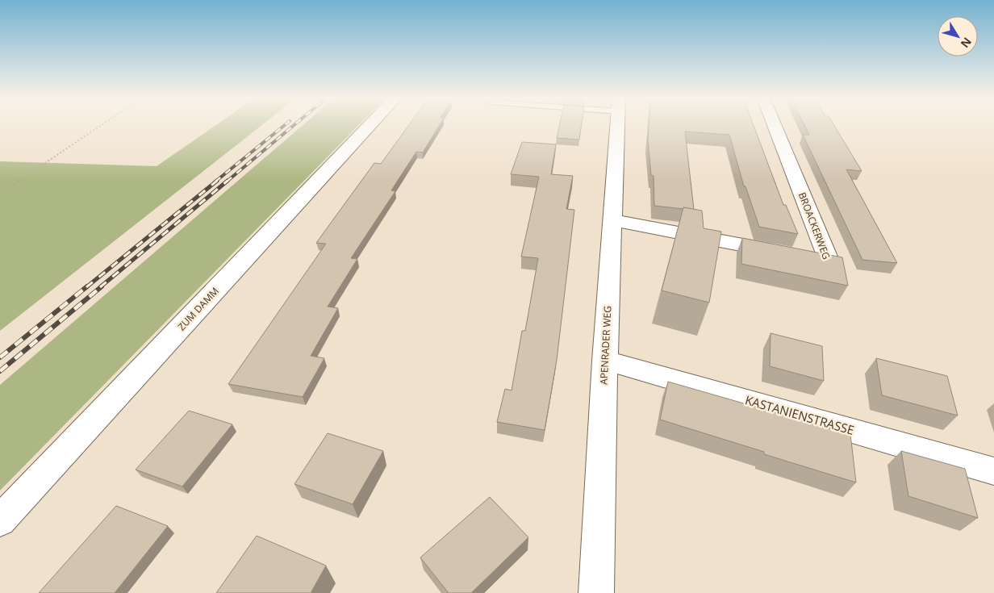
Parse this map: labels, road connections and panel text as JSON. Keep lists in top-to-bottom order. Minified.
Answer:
{"streets":{"street":["BROACKERWEG","ZUM DAMM","APENRADER WEG","KASTANIENSTRASSE"]},"crossings":[["BROACKERWEG","APENRADER WEG"],["APENRADER WEG","KASTANIENSTRASSE"]],"north":"bottom right"}
